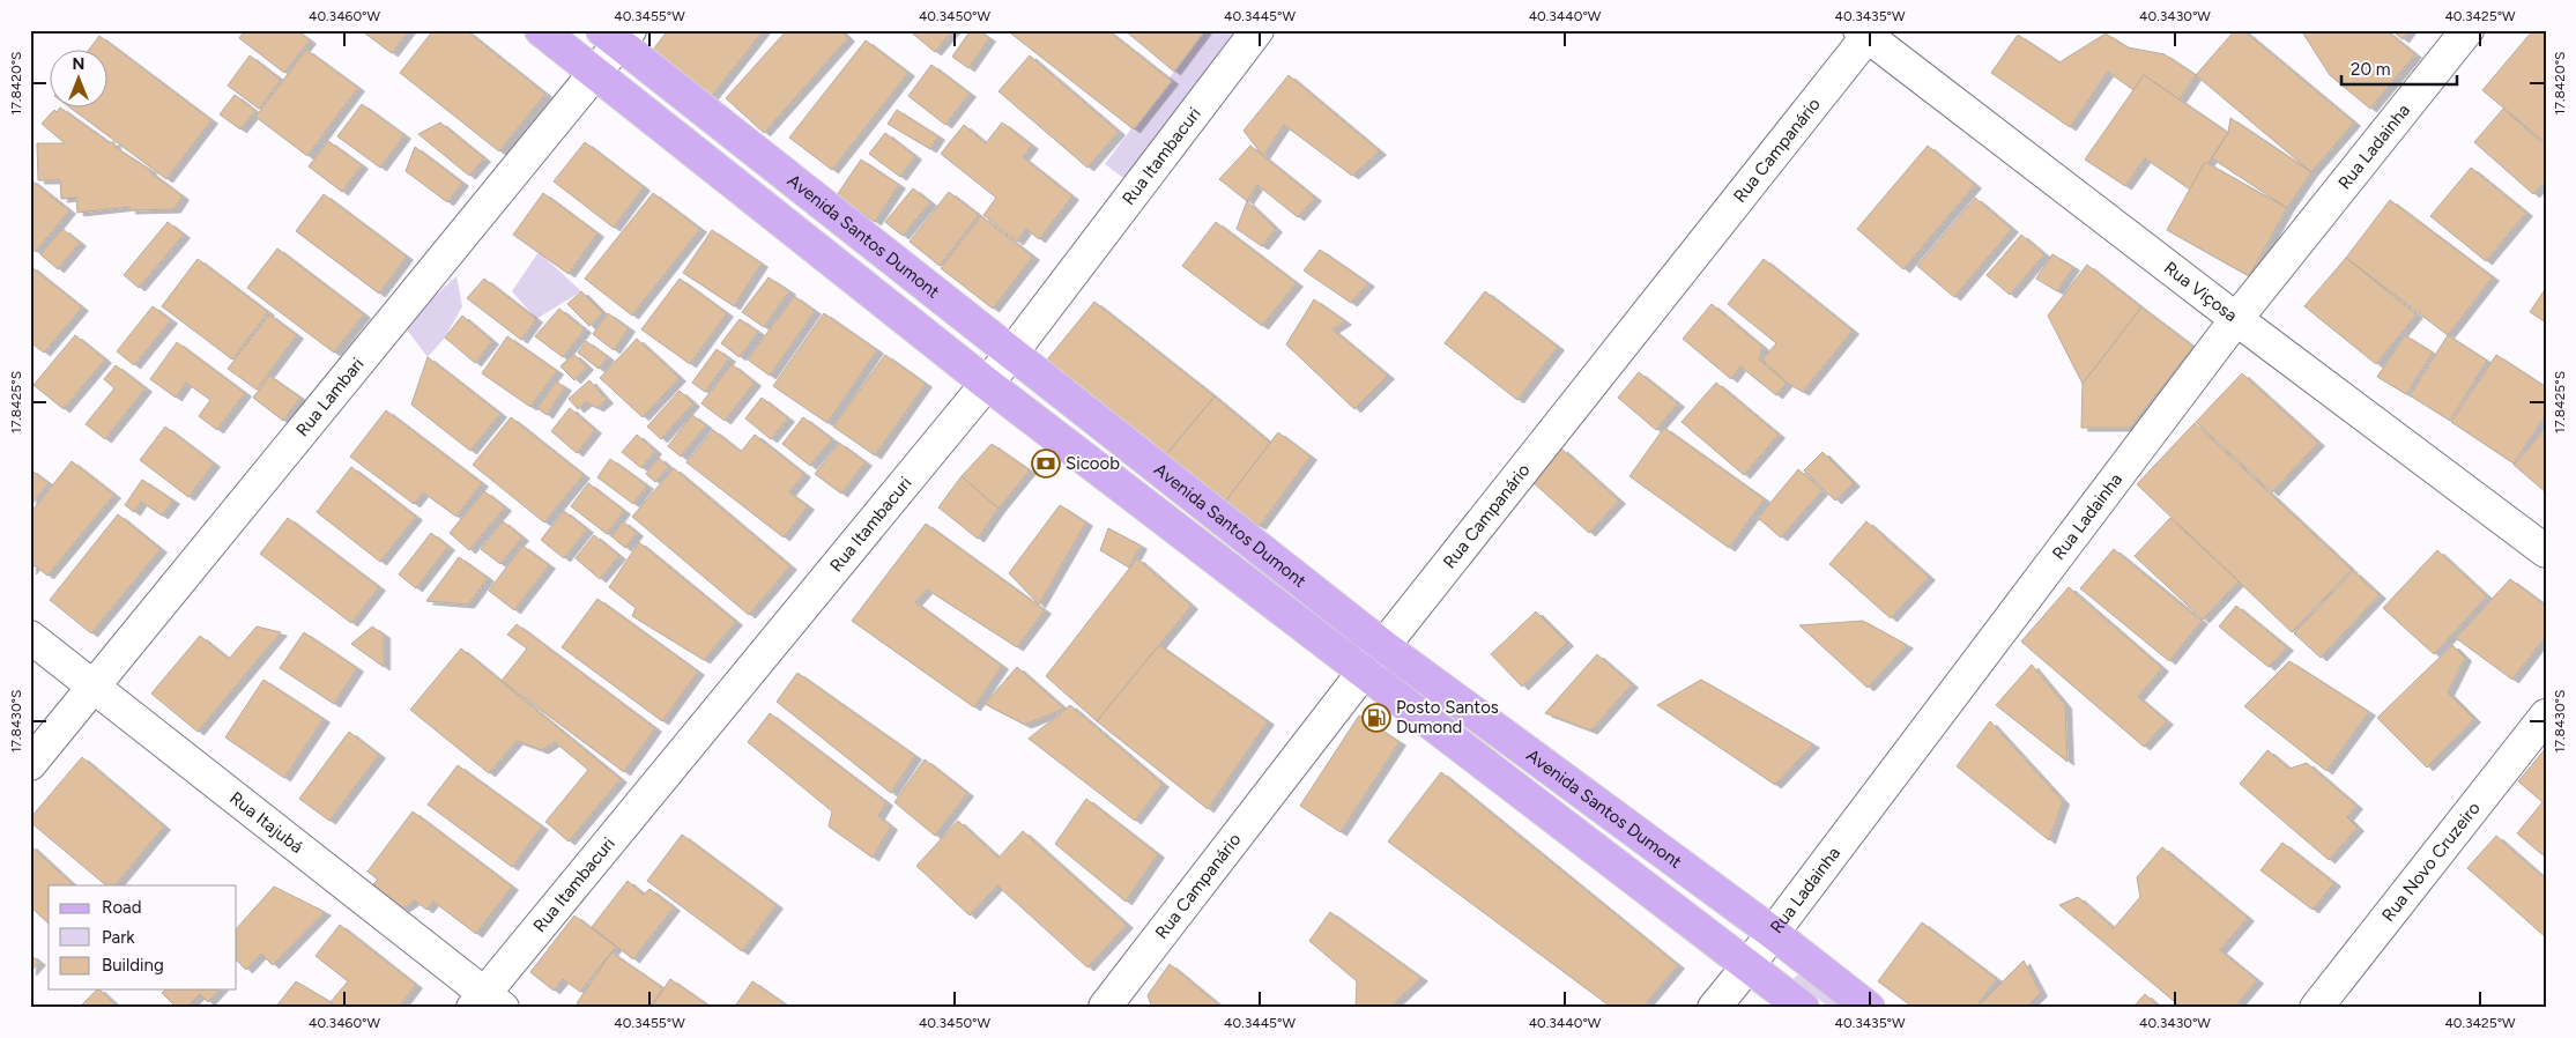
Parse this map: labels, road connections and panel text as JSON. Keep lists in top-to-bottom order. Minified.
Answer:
{"streets":{"main road":["Avenida Santos Dumont"],"street":["Rua Ladainha","Rua Campanário","Rua Itambacuri","Rua Viçosa","Rua Lambari","Rua Itajubá","Rua Novo Cruzeiro"]},"crossings":[["Rua Ladainha","Avenida Santos Dumont"],["Rua Ladainha","Rua Viçosa"],["Rua Campanário","Avenida Santos Dumont"],["Rua Campanário","Rua Viçosa"],["Rua Itambacuri","Avenida Santos Dumont"],["Rua Itambacuri","Rua Itajubá"],["Avenida Santos Dumont","Rua Lambari"],["Rua Lambari","Rua Itajubá"]],"places":{"bank":["Sicoob"],"fuel station":["Posto Santos Dumond"]},"legend":["Road","Park","Building"],"scale_bar":"20 m","north":"top","coordinates":["40.3460°W","40.3455°W","40.3450°W","40.3445°W","40.3440°W","40.3435°W","40.3430°W","40.3425°W","17.8420°S","17.8425°S","17.8430°S"]}
